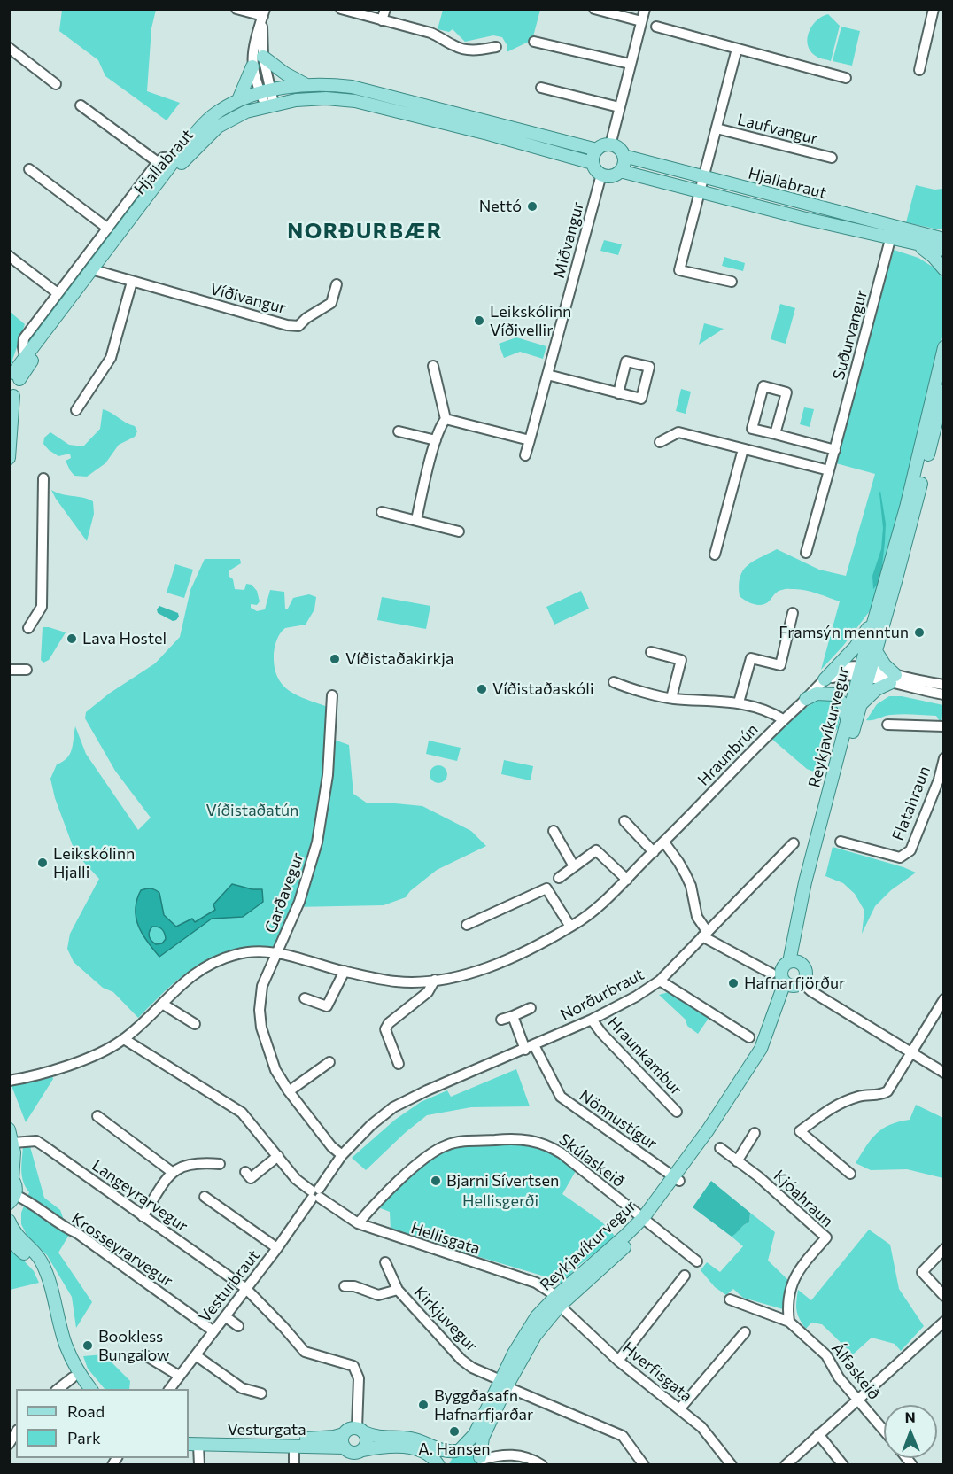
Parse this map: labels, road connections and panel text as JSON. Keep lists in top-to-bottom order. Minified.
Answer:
{"streets":{"main road":["Hjallabraut","Reykjavíkurvegur","Vesturgata"],"street":["Laufvangur","Miðvangur","Víðivangur","Suðurvangur","Hraunbrún","Flatahraun","Garðavegur","Norðurbraut","Hraunkambur","Nönnustígur","Skúlaskeið","Langeyrarvegur","Kjóahraun","Hellisgata","Krosseyrarvegur","Vesturbraut","Kirkjuvegur","Álfaskeið","Hverfisgata"]},"crossings":[["Laufvangur","Hjallabraut"],["Hjallabraut","Miðvangur"],["Hjallabraut","Víðivangur"],["Hjallabraut","Suðurvangur"],["Reykjavíkurvegur","Nönnustígur"],["Reykjavíkurvegur","Skúlaskeið"],["Reykjavíkurvegur","Hellisgata"],["Reykjavíkurvegur","Kirkjuvegur"],["Reykjavíkurvegur","Hverfisgata"],["Hraunbrún","Garðavegur"],["Hraunbrún","Hellisgata"],["Garðavegur","Norðurbraut"],["Garðavegur","Vesturbraut"],["Norðurbraut","Hraunkambur"],["Norðurbraut","Nönnustígur"],["Norðurbraut","Vesturbraut"],["Skúlaskeið","Hellisgata"],["Langeyrarvegur","Vesturbraut"],["Langeyrarvegur","Vesturgata"],["Kjóahraun","Álfaskeið"],["Hellisgata","Vesturbraut"],["Hellisgata","Hverfisgata"],["Krosseyrarvegur","Vesturbraut"]],"districts":["NORÐURBÆR"],"parks":["Víðistaðatún","Hellisgerði"],"places":["Nettó","Leikskólinn Víðivellir","Framsýn menntun","Lava Hostel","Víðistaðakirkja","Víðistaðaskóli","Leikskólinn Hjalli","Hafnarfjörður","Bjarni Sívertsen","Bookless Bungalow","Byggðasafn Hafnarfjarðar","A. Hansen"],"legend":["Road","Park"],"north":"top"}
